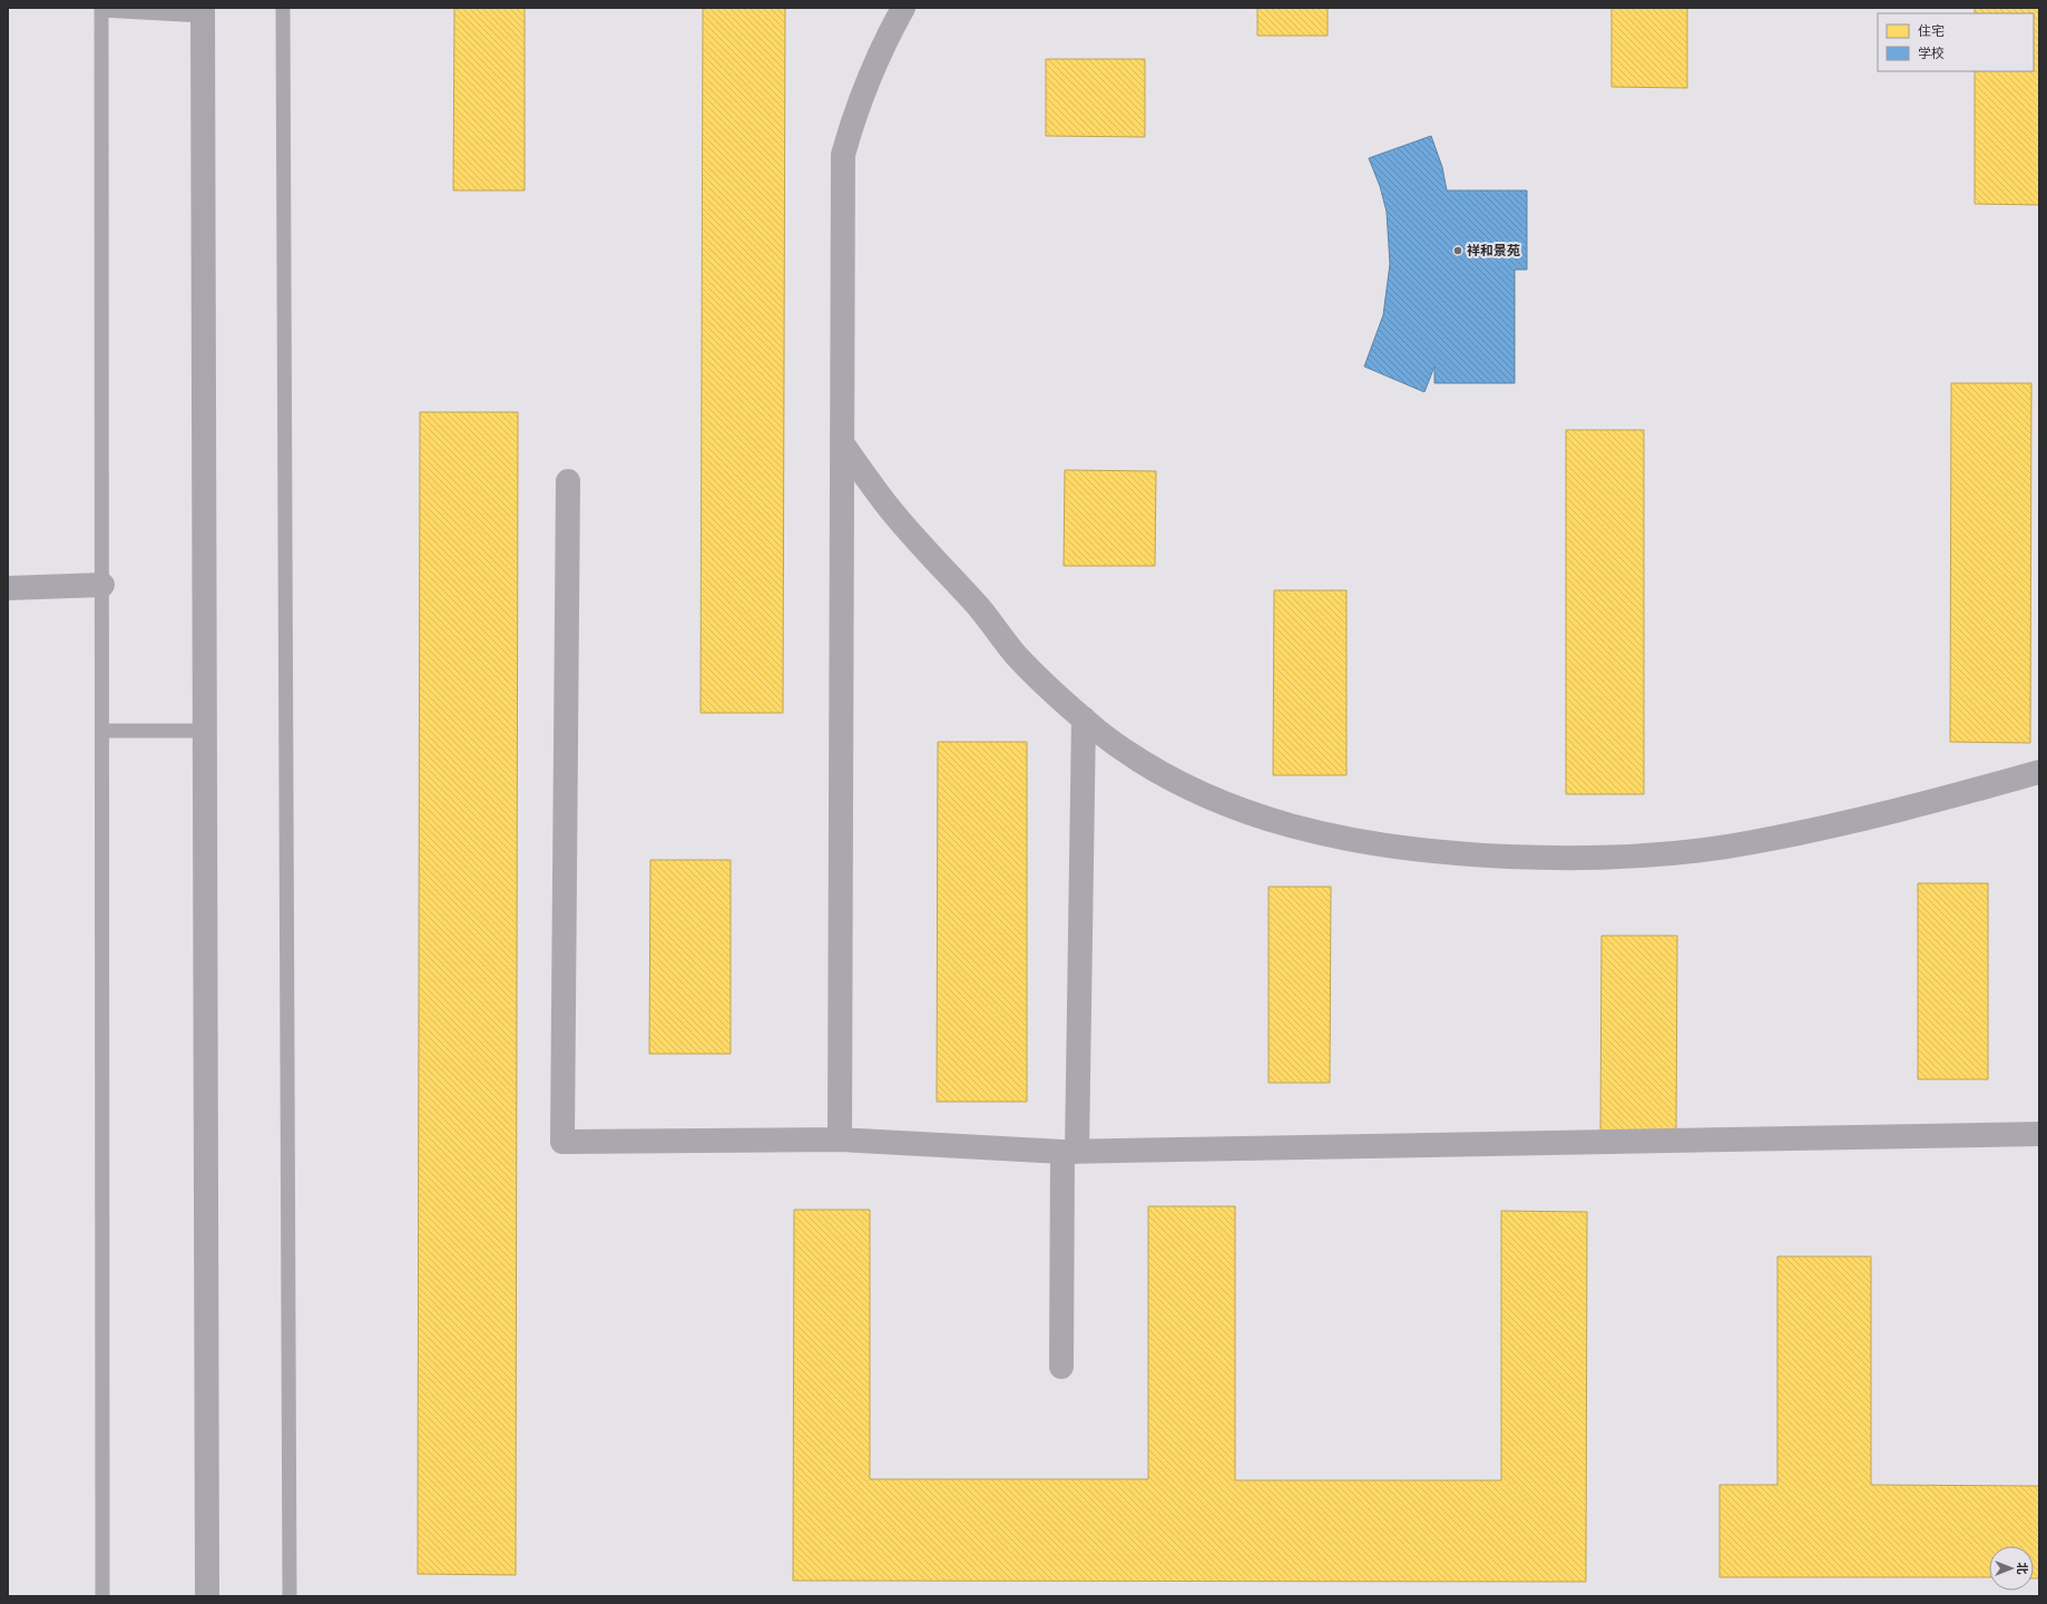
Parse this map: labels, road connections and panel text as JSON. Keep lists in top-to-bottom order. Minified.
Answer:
{"places":["祥和景苑"],"legend":["住宅","学校"],"north":"right"}
